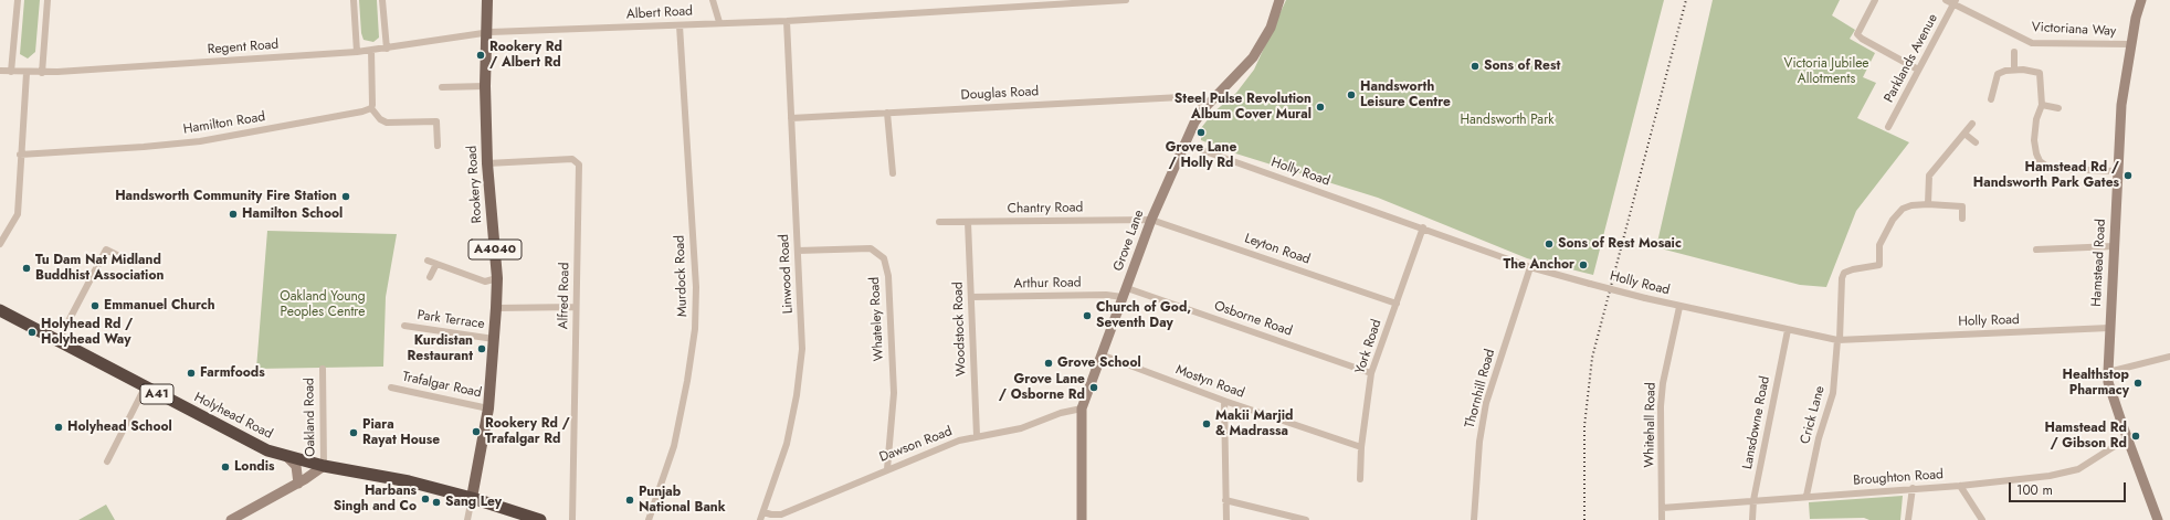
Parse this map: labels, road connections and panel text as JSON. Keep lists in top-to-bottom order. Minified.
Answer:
{"streets":{"highway":["A41","Holyhead Road"],"main road":["Rookery Road","Grove Lane","A4040","Hamstead Road"],"street":["Albert Road","Victoriana Way","Regent Road","Parklands Avenue","Douglas Road","Hamilton Road","Holly Road","Chantry Road","Leyton Road","Linwood Road","Murdock Road","Arthur Road","Alfred Road","Whateley Road","Osborne Road","Park Terrace","Woodstock Road","York Road","Mostyn Road","Trafalgar Road","Thornhill Road","Crick Lane","Oakland Road","Lansdowne Road","Whitehall Road","Dawson Road","Broughton Road"]},"crossings":[["Albert Road","Regent Road"],["Albert Road","Rookery Road"],["Albert Road","Linwood Road"],["Albert Road","Murdock Road"],["Victoriana Way","Parklands Avenue"],["Victoriana Way","Hamstead Road"],["Regent Road","Rookery Road"],["Douglas Road","Grove Lane"],["Douglas Road","Linwood Road"],["Holly Road","Grove Lane"],["Holly Road","Hamstead Road"],["Holly Road","York Road"],["Holly Road","Thornhill Road"],["Holly Road","Crick Lane"],["Holly Road","Lansdowne Road"],["Holly Road","Whitehall Road"],["Rookery Road","Alfred Road"],["Rookery Road","Park Terrace"],["Rookery Road","Trafalgar Road"],["Rookery Road","A41"],["Rookery Road","Holyhead Road"],["Chantry Road","Grove Lane"],["Chantry Road","Leyton Road"],["Chantry Road","Woodstock Road"],["Grove Lane","Leyton Road"],["Grove Lane","Arthur Road"],["Grove Lane","Osborne Road"],["Grove Lane","Mostyn Road"],["Grove Lane","Dawson Road"],["Leyton Road","York Road"],["Hamstead Road","Broughton Road"],["Linwood Road","Whateley Road"],["Linwood Road","Dawson Road"],["Arthur Road","Osborne Road"],["Arthur Road","Woodstock Road"],["Whateley Road","Dawson Road"],["Osborne Road","York Road"],["Woodstock Road","Dawson Road"],["York Road","Mostyn Road"],["A41","Holyhead Road"],["Crick Lane","Broughton Road"],["Holyhead Road","Oakland Road"],["Lansdowne Road","Broughton Road"],["Whitehall Road","Broughton Road"]],"parks":["Victoria Jubilee Allotments","Handsworth Park","Oakland Young Peoples Centre"],"places":["Rookery Rd / Albert Rd","Sons of Rest","Handsworth Leisure Centre","Steel Pulse Revolution Album Cover Mural","Grove Lane / Holly Rd","Hamstead Rd / Handsworth Park Gates","Handsworth Community Fire Station","Hamilton School","Sons of Rest Mosaic","The Anchor","Tu Dam Nat Midland Buddhist Association","Emmanuel Church","Church of God, Seventh Day","Holyhead Rd / Holyhead Way","Kurdistan Restaurant","Grove School","Farmfoods","Healthstop Pharmacy","Grove Lane / Osborne Rd","Makii Marjid & Madrassa","Holyhead School","Rookery Rd / Trafalgar Rd","Piara Rayat House","Hamstead Rd / Gibson Rd","Londis","Harbans Singh and Co","Punjab National Bank","Sang Ley"],"scale_bar":"100 m"}
